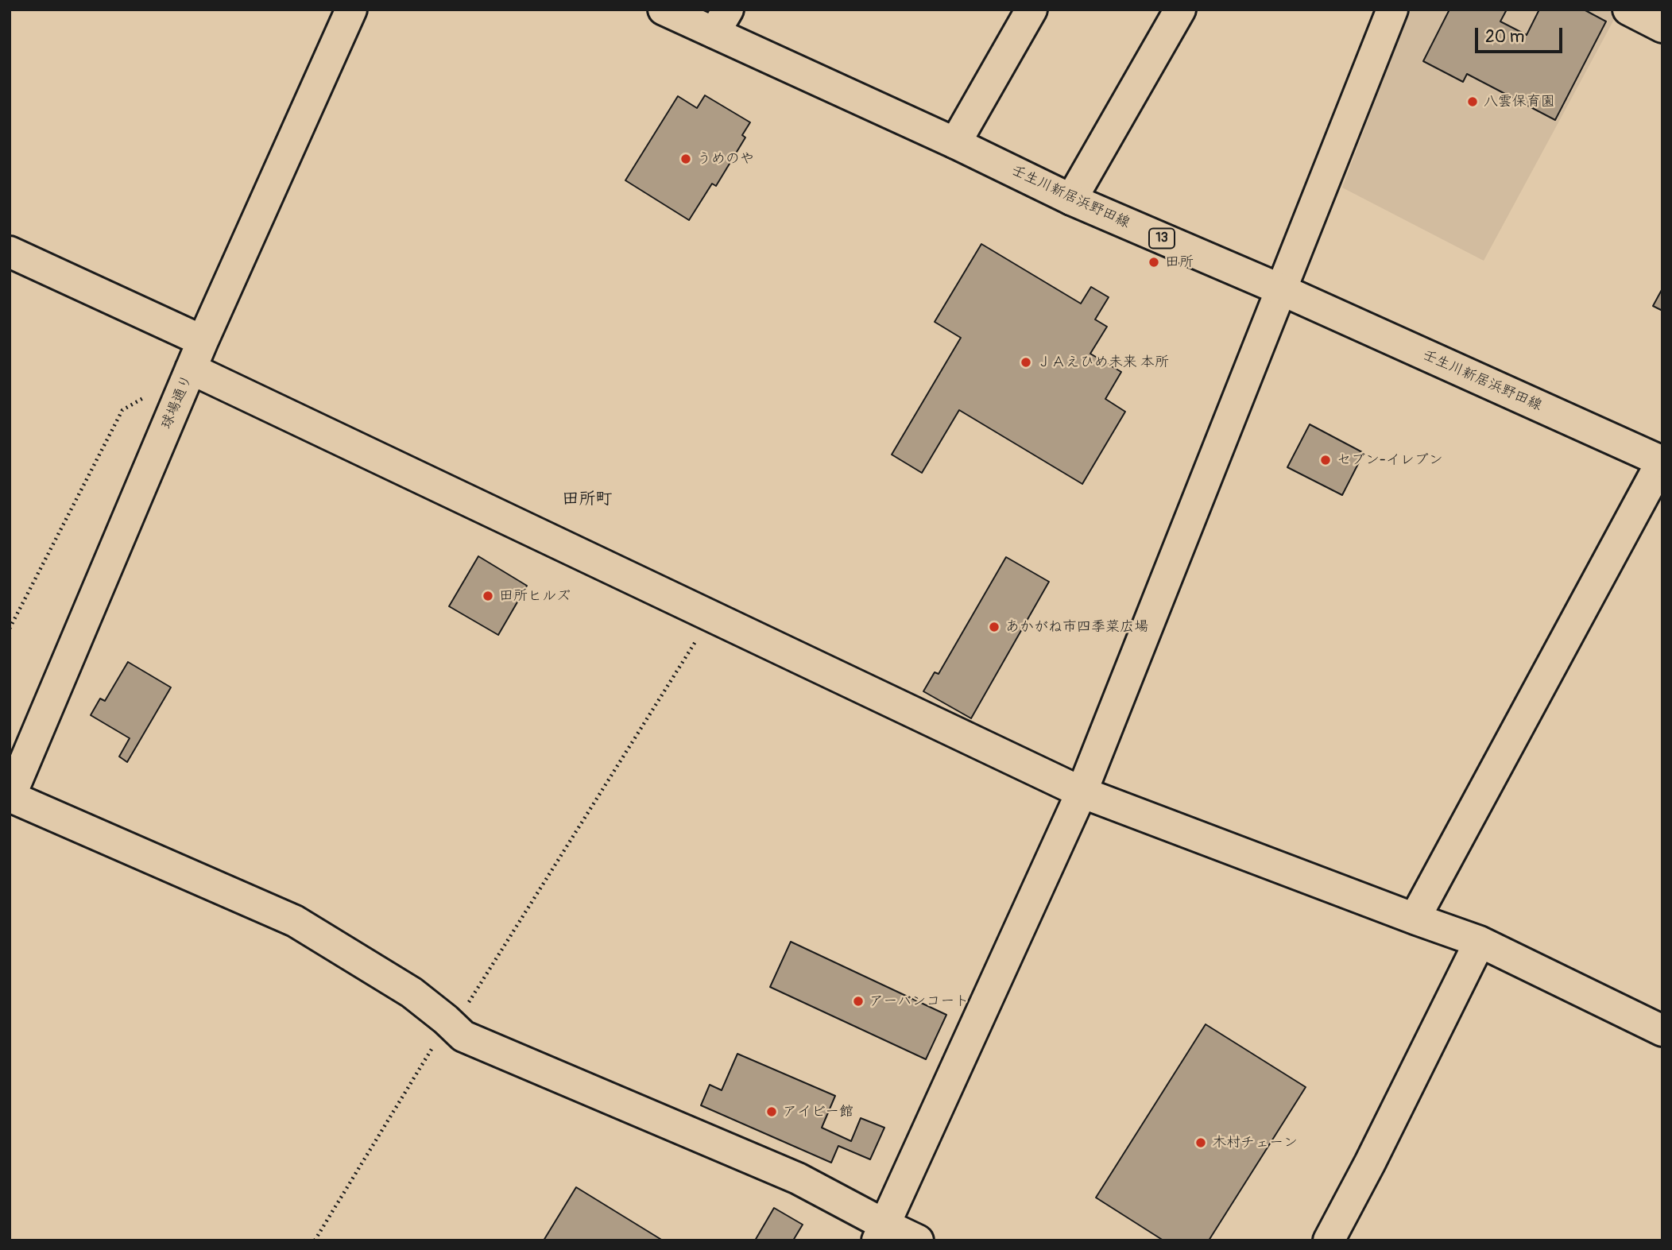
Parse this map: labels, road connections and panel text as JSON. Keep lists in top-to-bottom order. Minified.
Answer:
{"streets":{"street":["壬生川新居浜野田線","13","球場通り"]},"districts":["田所町"],"places":["八雲保育園","うめのや","田所","ＪＡえひめ未来 本所","セブン-イレブン","田所ヒルズ","あかがね市四季菜広場","アーバンコート","アイビー館","木村チェーン"],"scale_bar":"20 m"}
